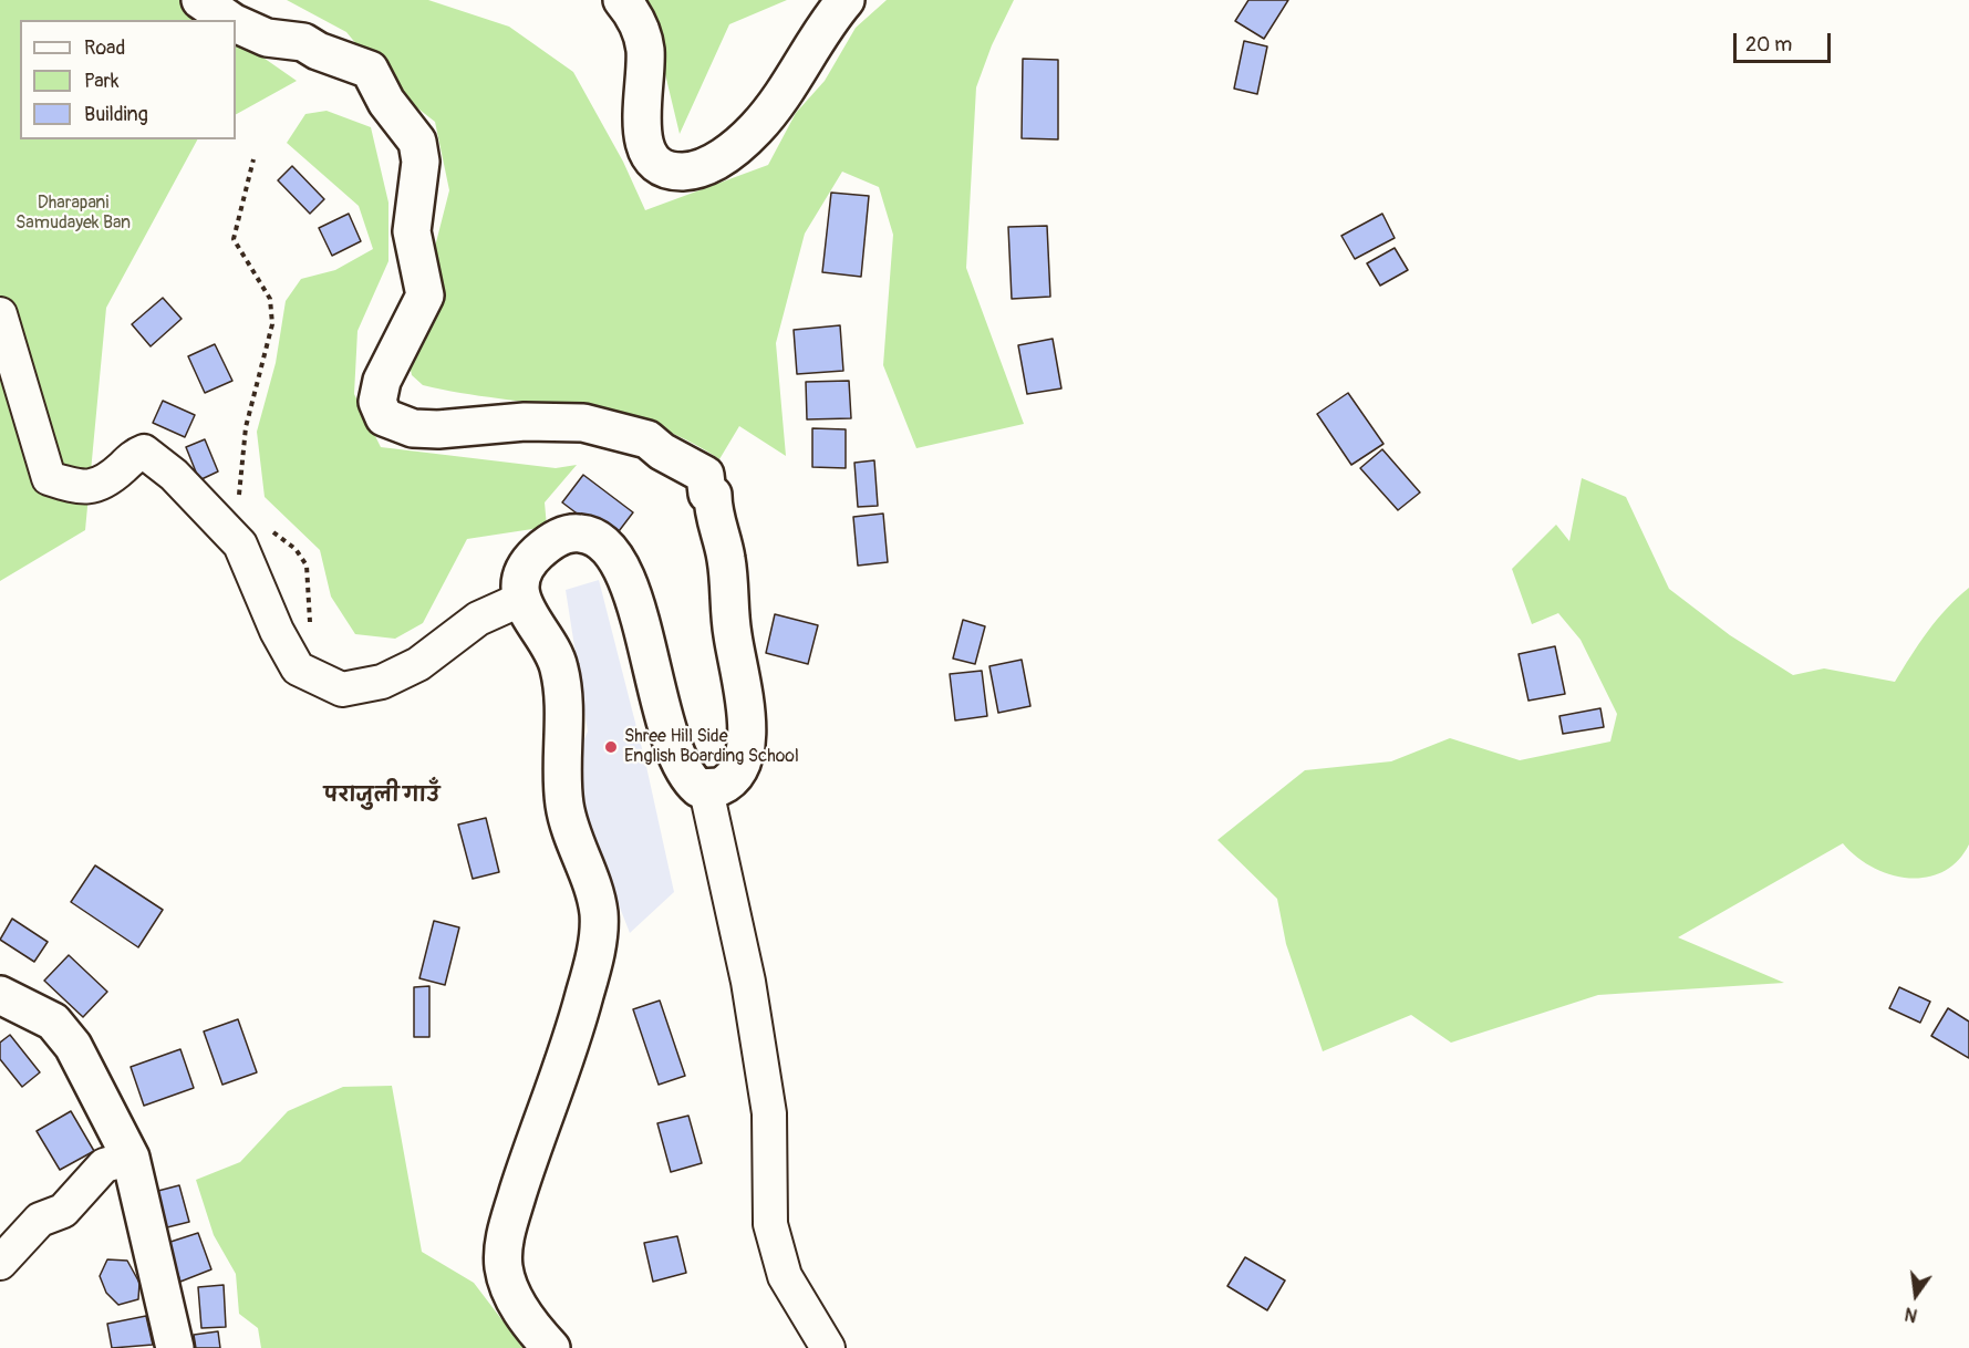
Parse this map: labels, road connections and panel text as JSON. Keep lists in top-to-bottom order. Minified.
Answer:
{"districts":["पराजुली गाउँ"],"parks":["Dharapani Samudayek Ban"],"places":["Shree Hill Side English Boarding School"],"legend":["Road","Park","Building"],"scale_bar":"20 m","north":"bottom"}
